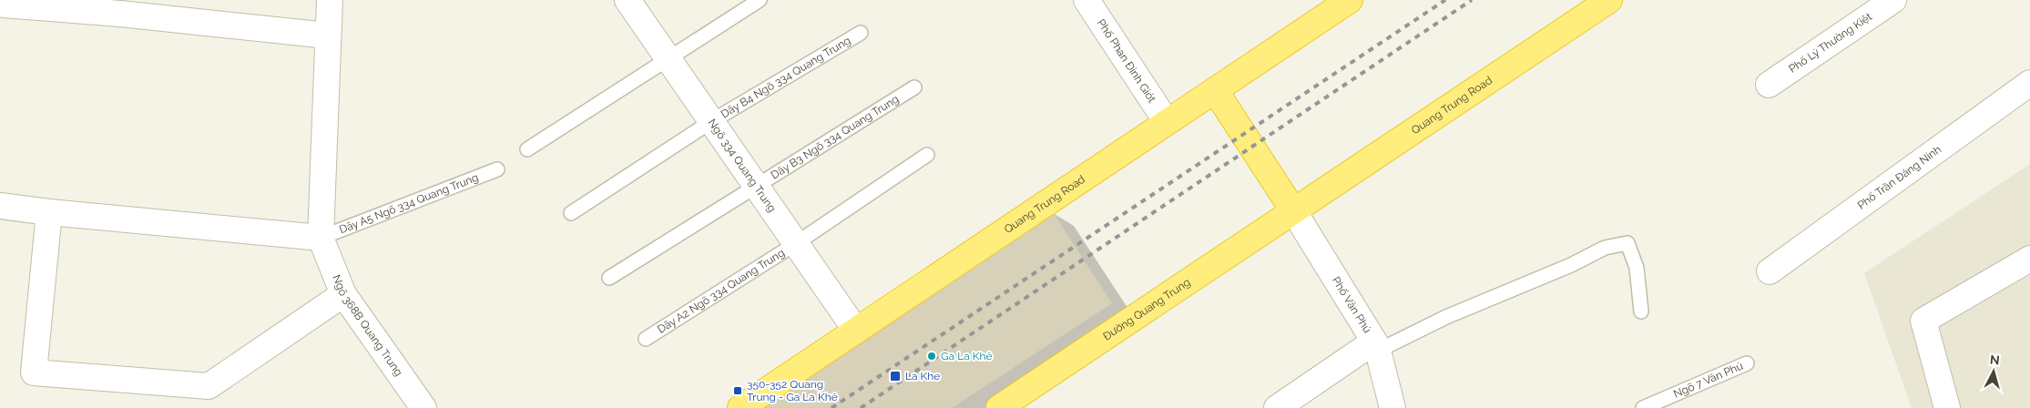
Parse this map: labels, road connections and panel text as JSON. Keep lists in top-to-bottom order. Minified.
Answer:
{"streets":{"highway":["Quang Trung Road","Đường Quang Trung"],"street":["Phố Lý Thường Kiệt","Phố Phan Đình Giót","Ngõ 334 Quang Trung","Phố Trần Đăng Ninh","Phố Văn Phú","Ngõ 368B Quang Trung"],"lane":["Dãy B4 Ngõ 334 Quang Trung","Dãy B3 Ngõ 334 Quang Trung","Dãy A5 Ngõ 334 Quang Trung","Dãy A2 Ngõ 334 Quang Trung","Ngõ 7 Văn Phú"]},"crossings":[["Phố Phan Đình Giót","Quang Trung Road"],["Dãy B4 Ngõ 334 Quang Trung","Ngõ 334 Quang Trung"],["Quang Trung Road","Ngõ 334 Quang Trung"],["Quang Trung Road","Phố Văn Phú"],["Quang Trung Road","Đường Quang Trung"],["Dãy B3 Ngõ 334 Quang Trung","Ngõ 334 Quang Trung"],["Ngõ 334 Quang Trung","Dãy A2 Ngõ 334 Quang Trung"],["Dãy A5 Ngõ 334 Quang Trung","Ngõ 368B Quang Trung"],["Phố Văn Phú","Đường Quang Trung"]],"places":{"other":["Ga La Khê"],"transit":["La Khe","350-352 Quang Trung - Ga La Khê"]},"north":"top"}
